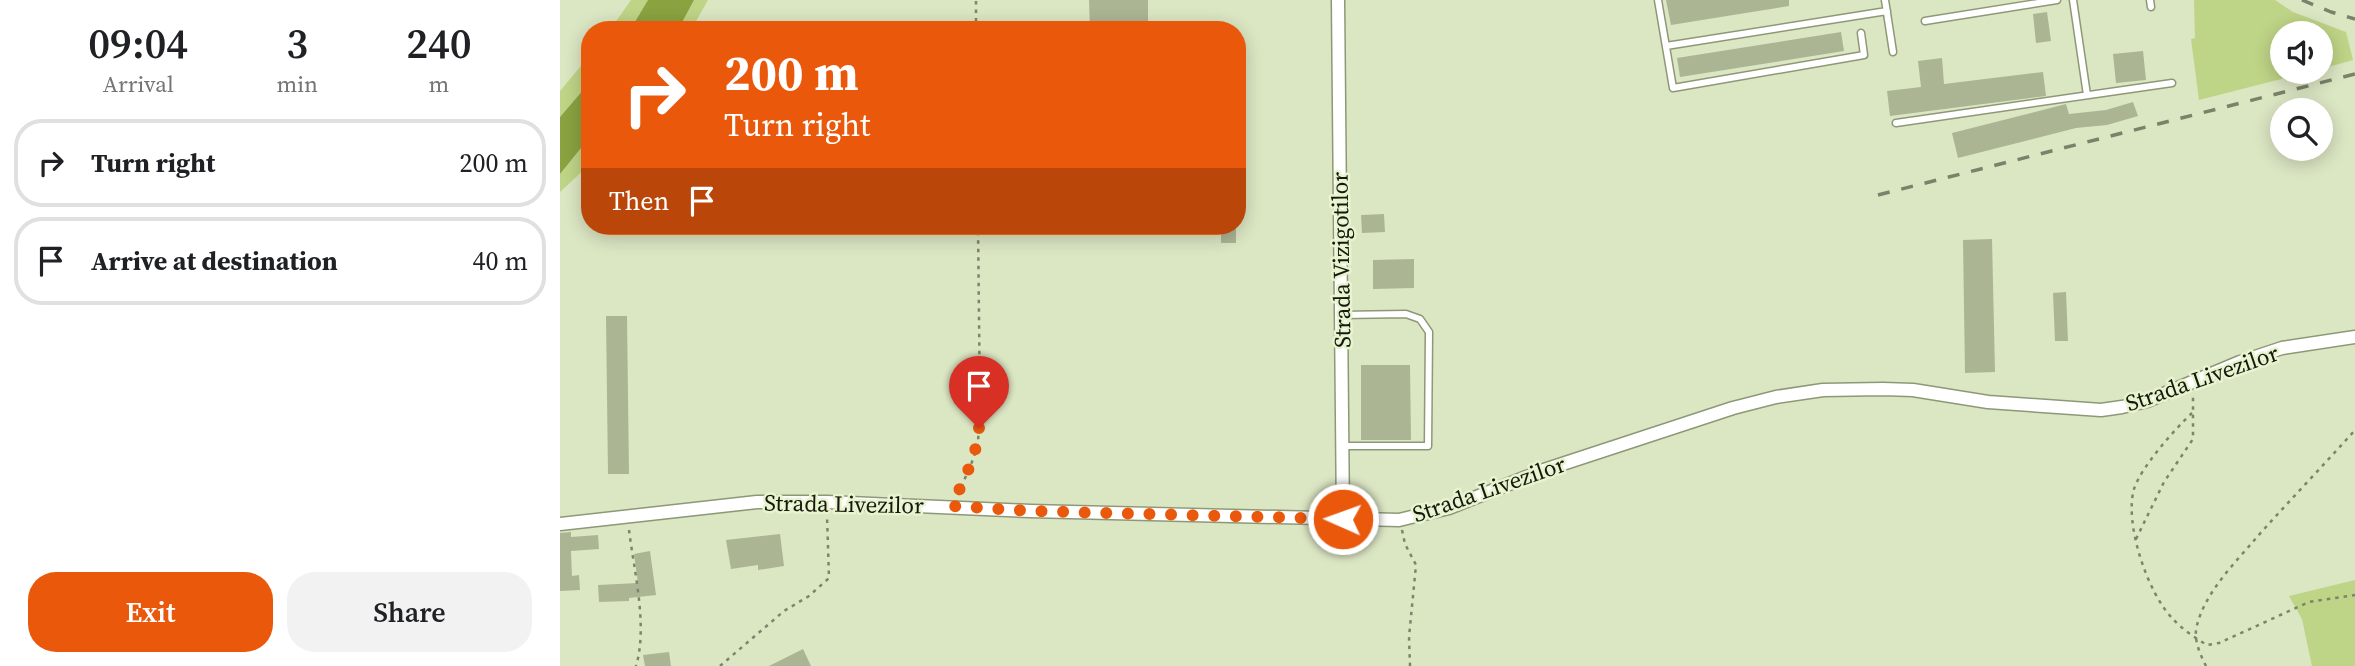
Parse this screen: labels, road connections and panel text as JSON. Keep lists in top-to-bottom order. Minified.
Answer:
{"streets":{"street":["Strada Vizigotilor","Strada Livezilor"]},"crossings":[["Strada Vizigotilor","Strada Livezilor"]],"page":{"eta":["09:04","Arrival","3","min","240","m"],"turn":["200 m","Turn right"],"list":[{"name":"Turn right","value":"200 m"},{"name":"Arrive at destination","value":"40 m"}],"then":"Then","buttons":["Exit","Share"]}}
